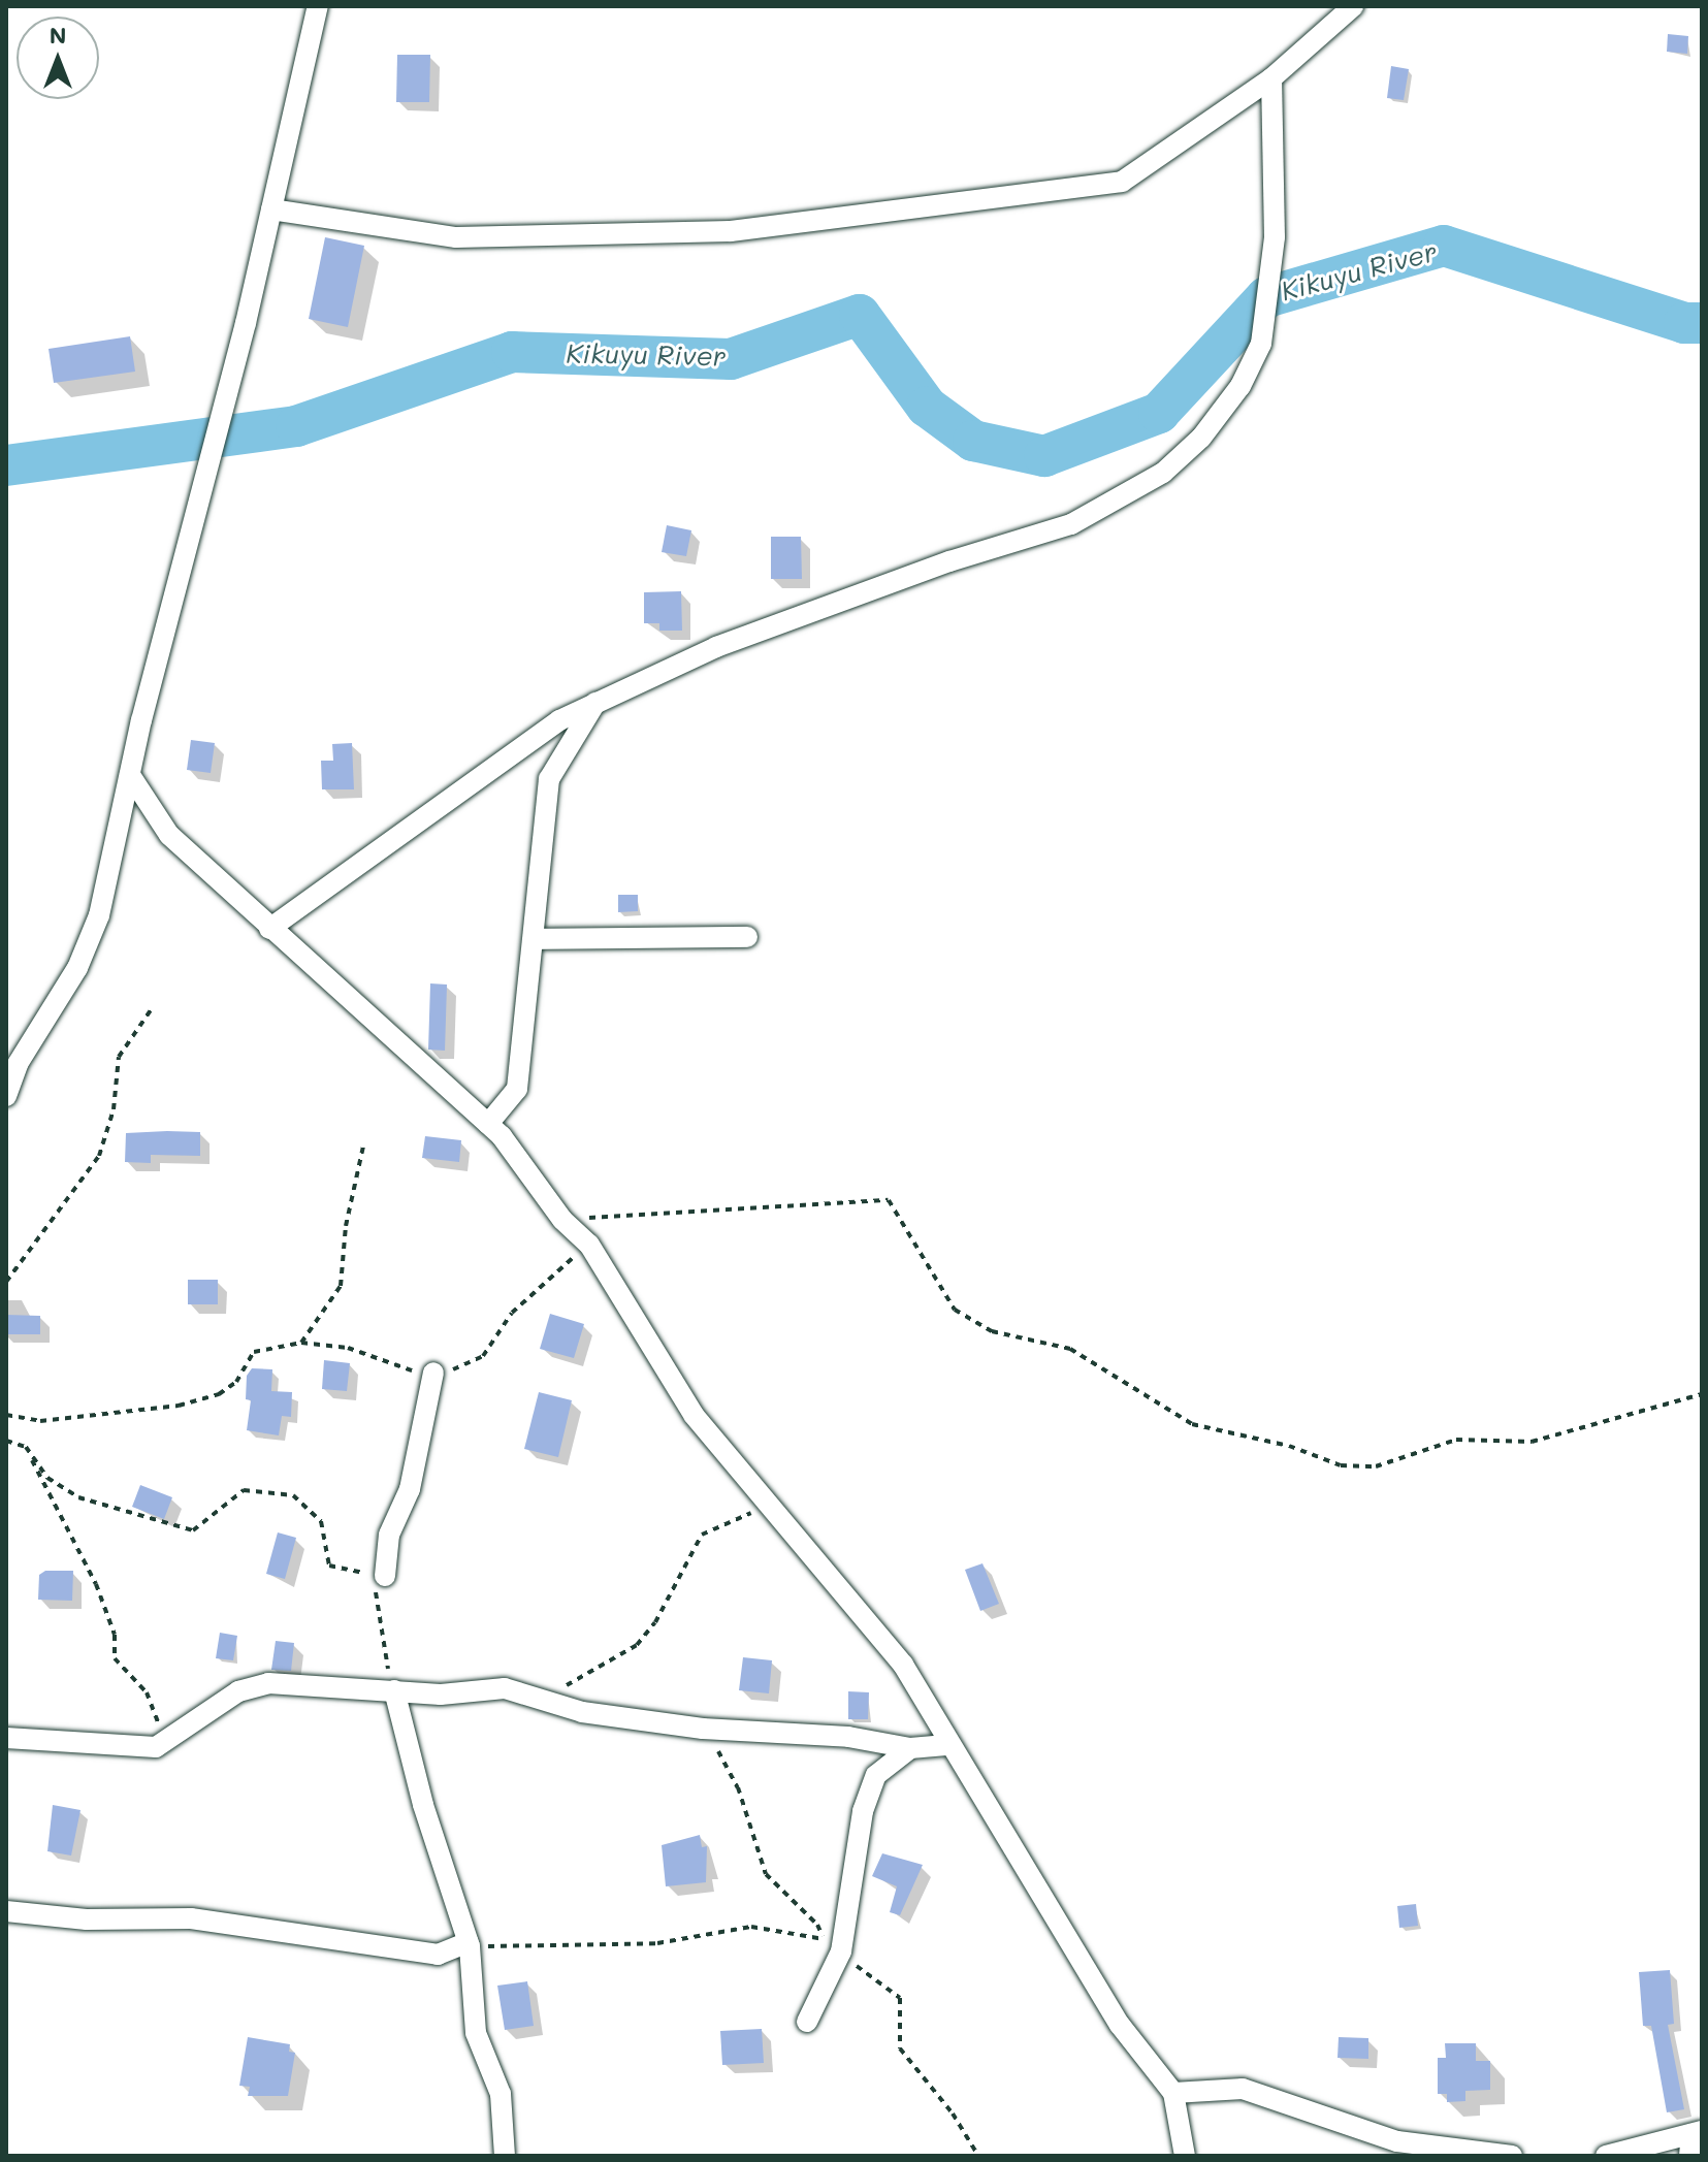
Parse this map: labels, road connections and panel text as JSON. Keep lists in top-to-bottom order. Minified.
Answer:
{"water":["Kikuyu River"],"north":"top"}
